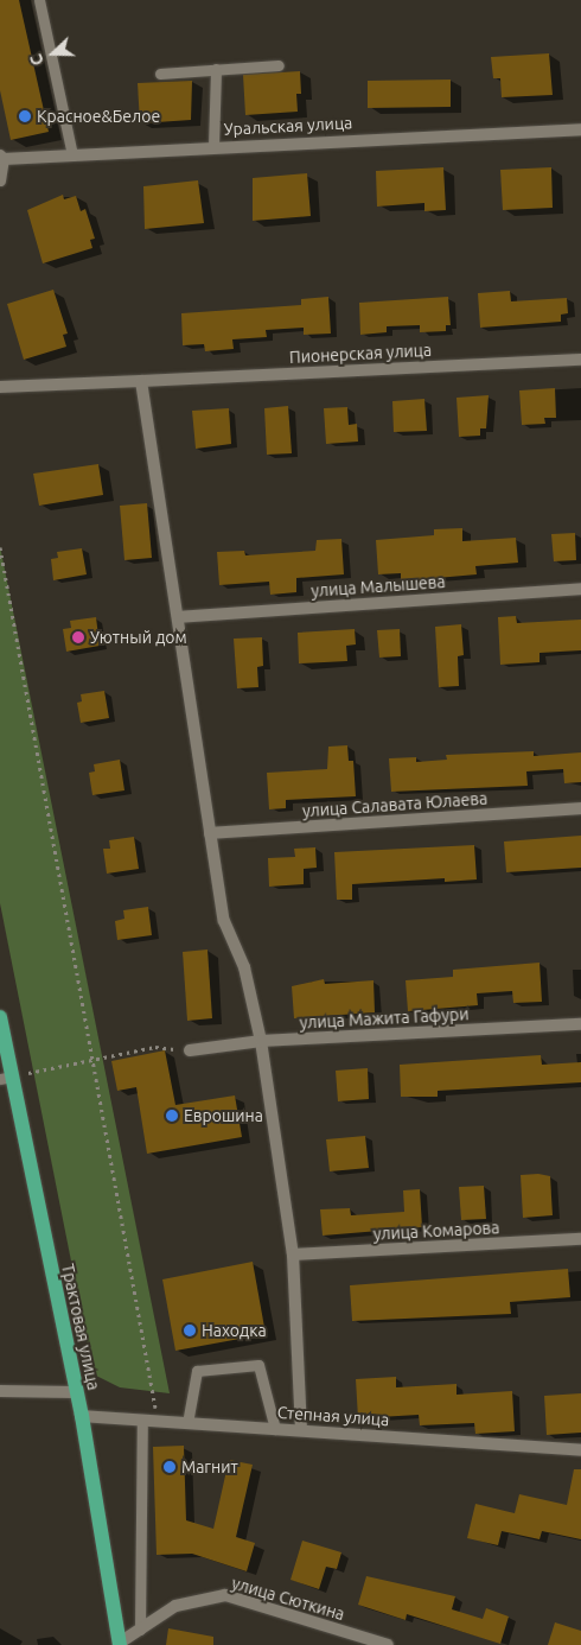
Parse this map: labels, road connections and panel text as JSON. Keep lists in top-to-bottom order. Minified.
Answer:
{"streets":{"main road":["Трактовая улица"],"street":["Уральская улица","Пионерская улица","улица Малышева","улица Салавата Юлаева","улица Мажита Гафури","улица Комарова","Степная улица","улица Сюткина"]},"crossings":[["Трактовая улица","Степная улица"],["Трактовая улица","улица Сюткина"]],"places":["Красное&Белое","Уютный дом","Еврошина","Находка","Магнит"],"north":"left"}
